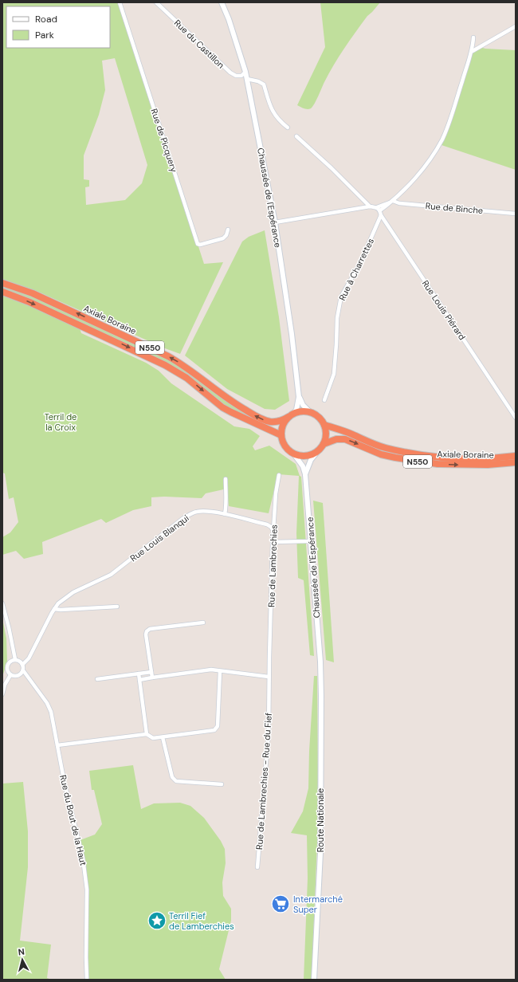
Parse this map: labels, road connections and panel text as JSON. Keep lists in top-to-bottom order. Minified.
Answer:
{"streets":{"highway":["Axiale Boraine","N550"],"main road":["Chaussée de l'Espérance","Route Nationale"],"street":["Rue du Castillon","Rue de Picquery","Rue de Binche","Rue à Charrettes","Rue Louis Piérard","Rue Louis Blanqui","Rue de Lambrechies","Rue de Lambrechies - Rue du Fief","Rue du Bout de la Haut"]},"crossings":[["Rue du Castillon","Chaussée de l'Espérance"],["Chaussée de l'Espérance","Route Nationale"],["Rue à Charrettes","Rue Louis Piérard"],["Axiale Boraine","N550"],["Rue Louis Blanqui","Rue de Lambrechies"],["Rue Louis Blanqui","Rue du Bout de la Haut"],["Rue de Lambrechies","Rue de Lambrechies - Rue du Fief"]],"parks":["Terril de la Croix"],"places":{"supermarket":["Intermarché Super"],"place":["Terril Fief de Lamberchies"]},"legend":["Road","Park"],"north":"top"}
